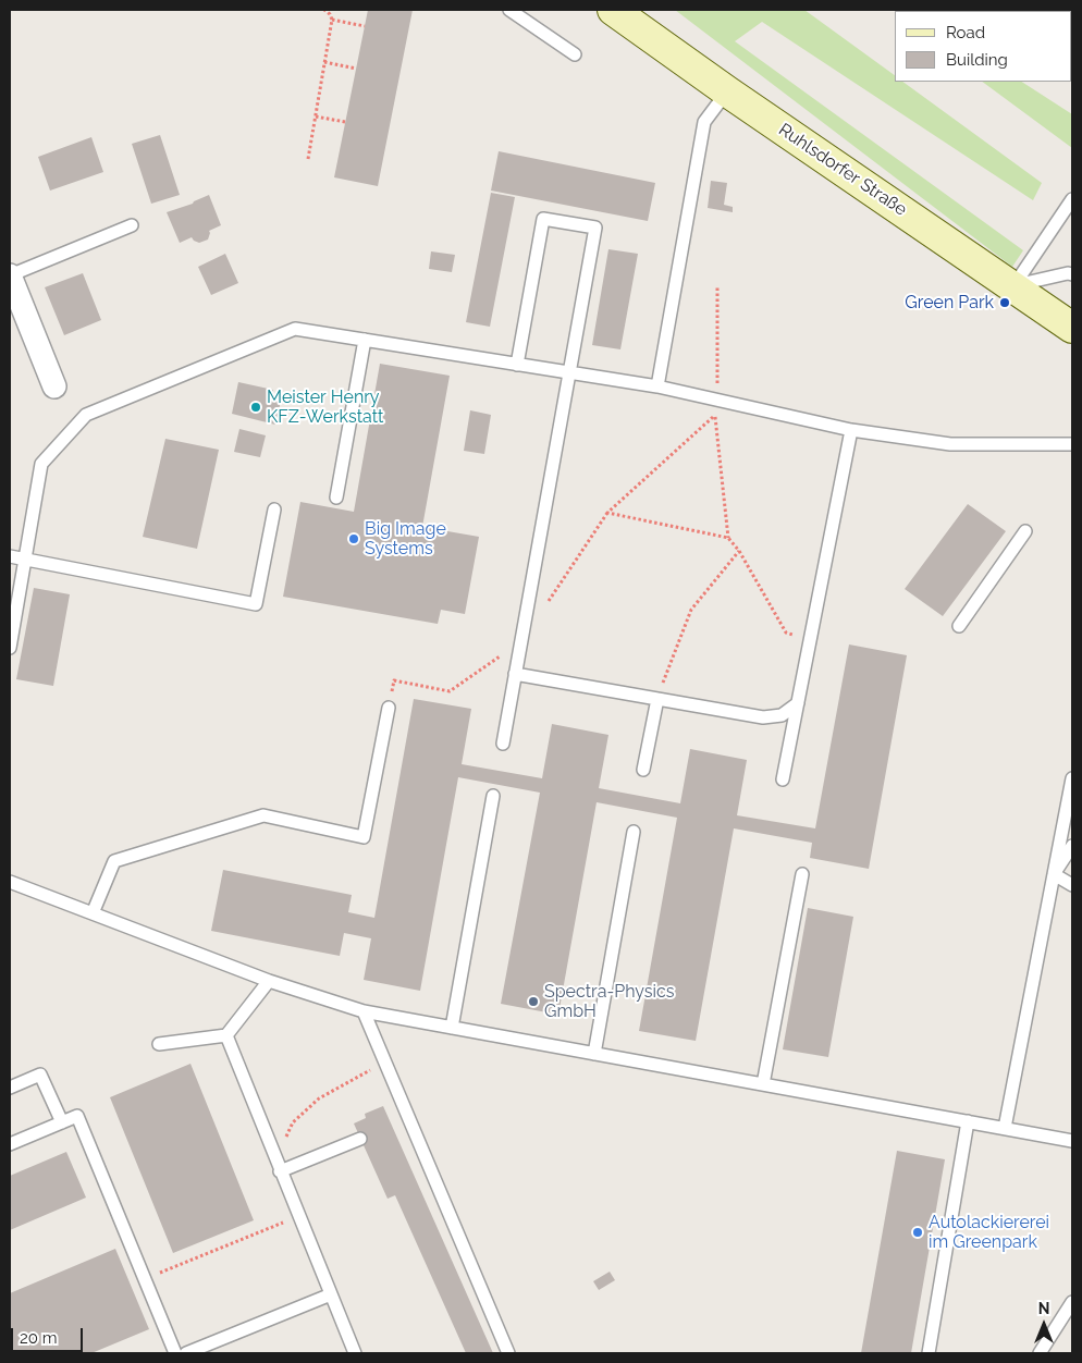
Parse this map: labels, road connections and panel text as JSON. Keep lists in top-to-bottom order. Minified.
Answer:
{"streets":{"street":["Ruhlsdorfer Straße"]},"places":["Green Park","Meister Henry KFZ-Werkstatt","Big Image Systems","Spectra-Physics GmbH","Autolackiererei im Greenpark"],"legend":["Road","Building"],"scale_bar":"20 m","north":"top"}
